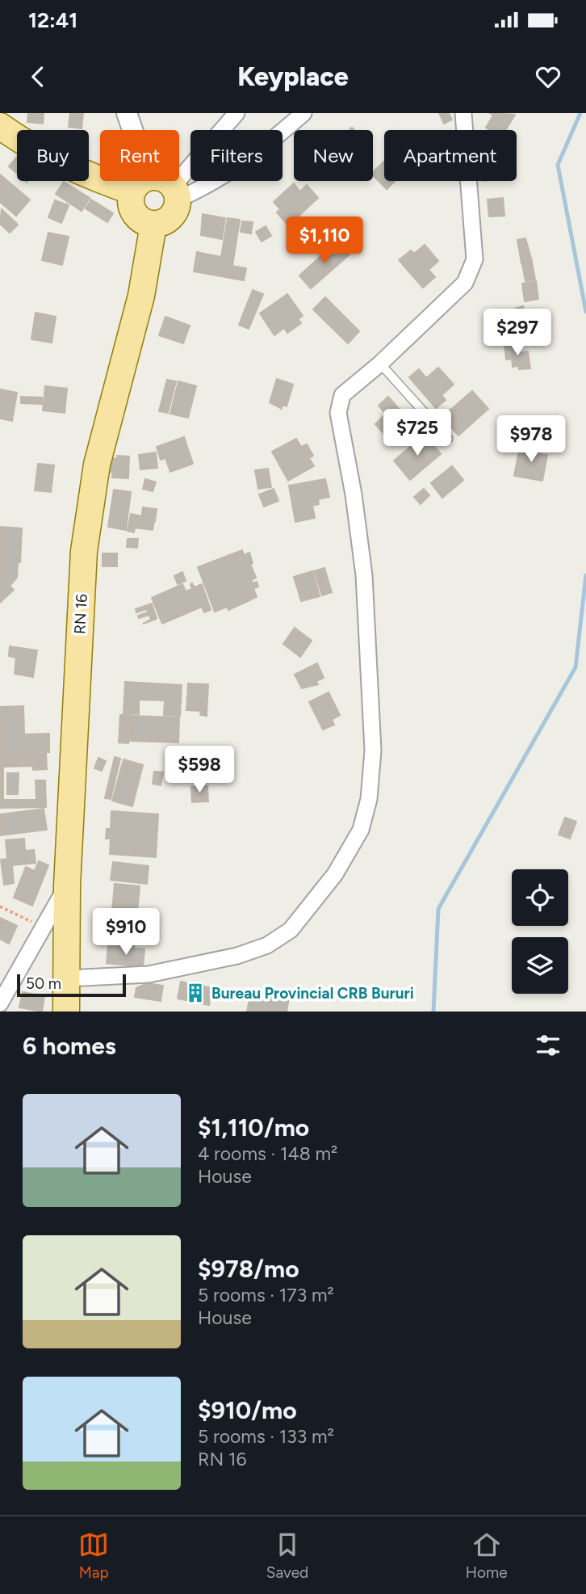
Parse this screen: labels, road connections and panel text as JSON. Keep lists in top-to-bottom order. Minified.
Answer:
{"streets":{"main road":["RN 16"]},"places":{"building":["Bureau Provincial CRB Bururi"]},"scale_bar":"50 m","page":{"status":"12:41","header":"Keyplace","chip":["Buy","Rent","Filters","New","Apartment"],"price":["$1,110","$297","$725","$978","$598","$910"],"scale":"50 m","heading":"6 homes","list":[{"name":"$1,110/mo","note":"4 rooms · 148 m² · House"},{"name":"$978/mo","note":"5 rooms · 173 m² · House"},{"name":"$910/mo","note":"5 rooms · 133 m² · RN 16"}],"tabs":["Map","Saved","Home"]}}
